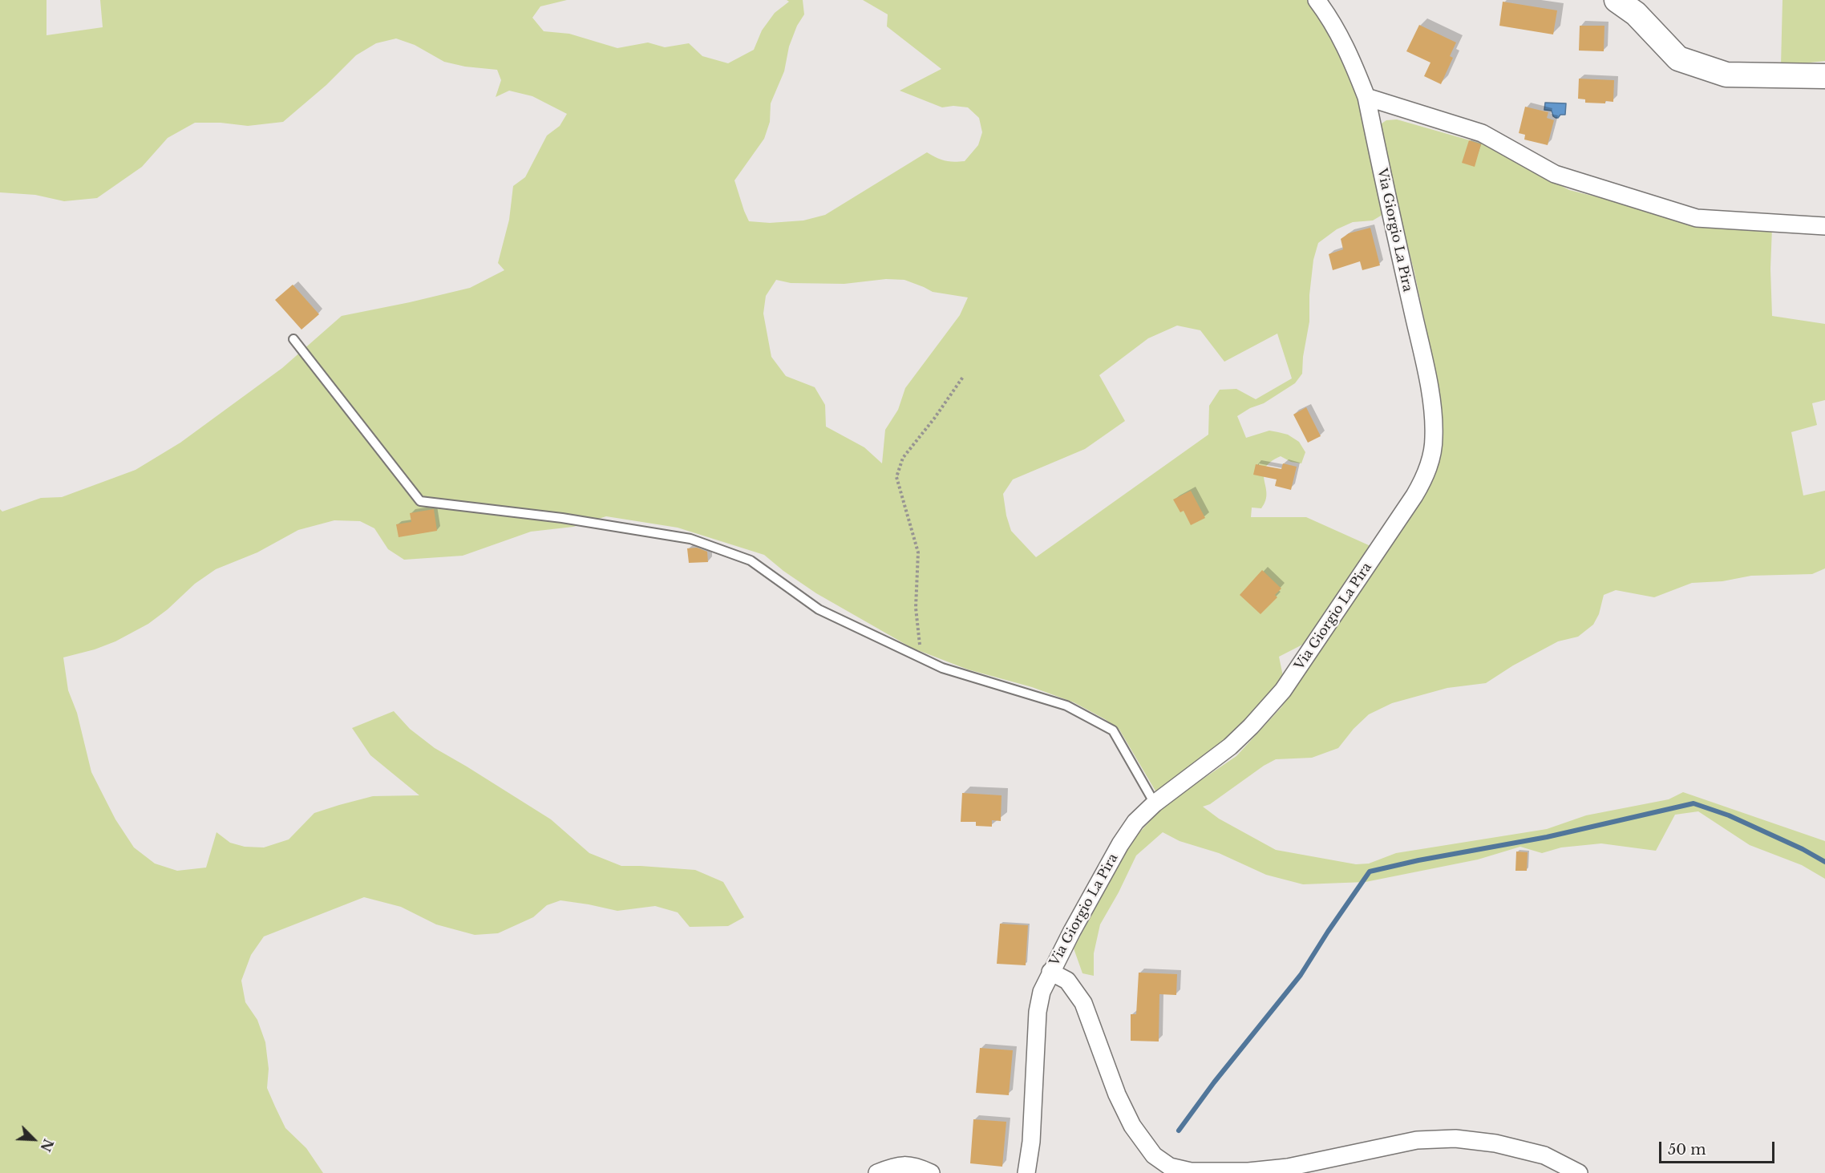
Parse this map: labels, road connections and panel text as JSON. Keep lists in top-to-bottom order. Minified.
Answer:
{"streets":{"street":["Via Giorgio La Pira"]},"scale_bar":"50 m","north":"bottom right"}
